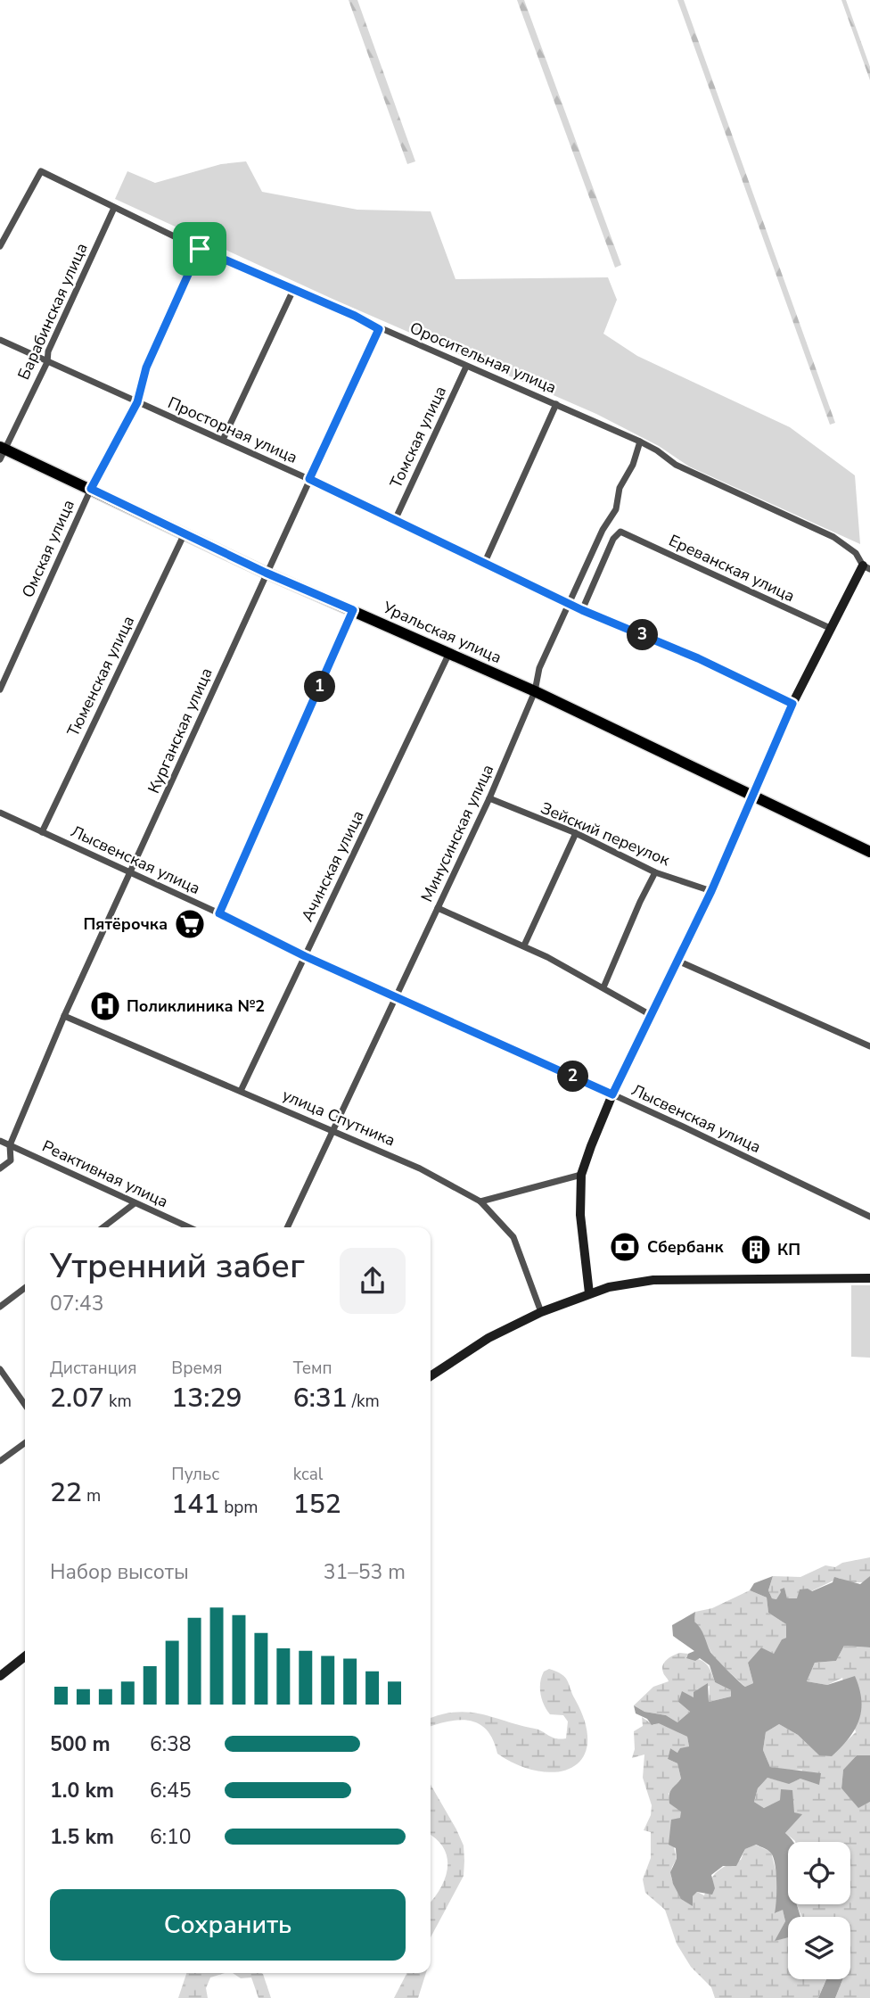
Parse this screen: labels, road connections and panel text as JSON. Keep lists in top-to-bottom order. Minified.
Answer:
{"streets":{"main road":["Уральская улица"],"street":["Барабинская улица","Оросительная улица","Просторная улица","Томская улица","Омская улица","Ереванская улица","Тюменская улица","Курганская улица","Минусинская улица","Зейский переулок","Лысвенская улица","Ачинская улица","улица Спутника","Реактивная улица"]},"crossings":[["Барабинская улица","Оросительная улица"],["Барабинская улица","Просторная улица"],["Барабинская улица","Уральская улица"],["Оросительная улица","Томская улица"],["Оросительная улица","Омская улица"],["Оросительная улица","Курганская улица"],["Оросительная улица","Минусинская улица"],["Просторная улица","Томская улица"],["Просторная улица","Омская улица"],["Просторная улица","Ереванская улица"],["Просторная улица","Курганская улица"],["Просторная улица","Минусинская улица"],["Омская улица","Уральская улица"],["Уральская улица","Тюменская улица"],["Уральская улица","Курганская улица"],["Уральская улица","Минусинская улица"],["Уральская улица","Ачинская улица"],["Тюменская улица","Лысвенская улица"],["Курганская улица","Лысвенская улица"],["Курганская улица","улица Спутника"],["Курганская улица","Реактивная улица"],["Минусинская улица","Зейский переулок"],["Минусинская улица","Лысвенская улица"],["Минусинская улица","улица Спутника"],["Лысвенская улица","Ачинская улица"],["Ачинская улица","улица Спутника"]],"places":{"supermarket":["Пятёрочка"],"hospital":["Поликлиника №2"],"bank":["Сбербанк"],"building":["КП"]},"page":{"pins":["3","1","2"],"heading":["Утренний забег","07:43"],"stats":[["Дистанция","2.07 km"],["Время","13:29"],["Темп","6:31 /km"],["22 m"],["Пульс","141 bpm"],["kcal","152"]],"chart":["Набор высоты","31–53 m"],"list":[{"name":"500 m","note":"6:38"},{"name":"1.0 km","note":"6:45"},{"name":"1.5 km","note":"6:10"}],"buttons":"Сохранить"}}
